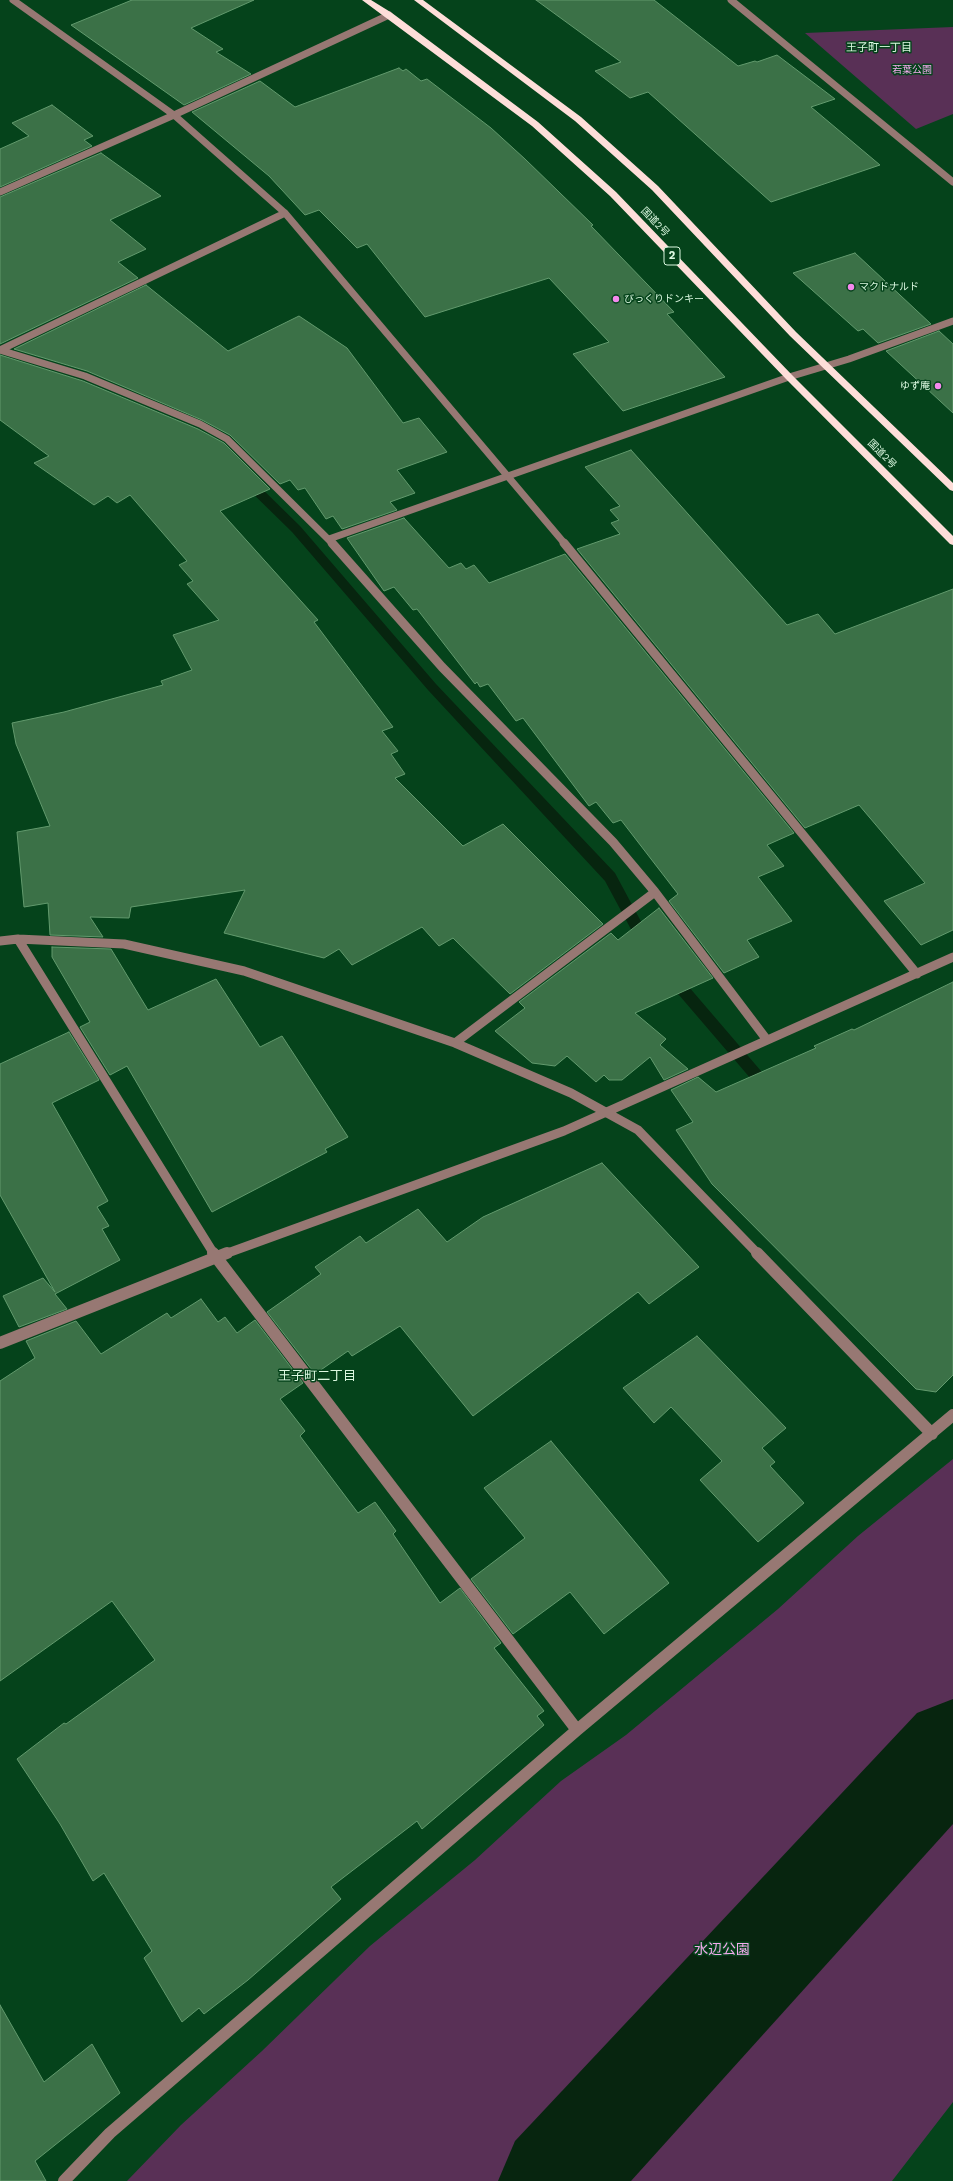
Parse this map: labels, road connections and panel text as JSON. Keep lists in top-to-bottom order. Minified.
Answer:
{"streets":{"highway":["国道2号","2"]},"districts":["王子町一丁目","王子町二丁目"],"parks":["若葉公園","水辺公園"],"places":["マクドナルド","びっくりドンキー","ゆず庵"]}
